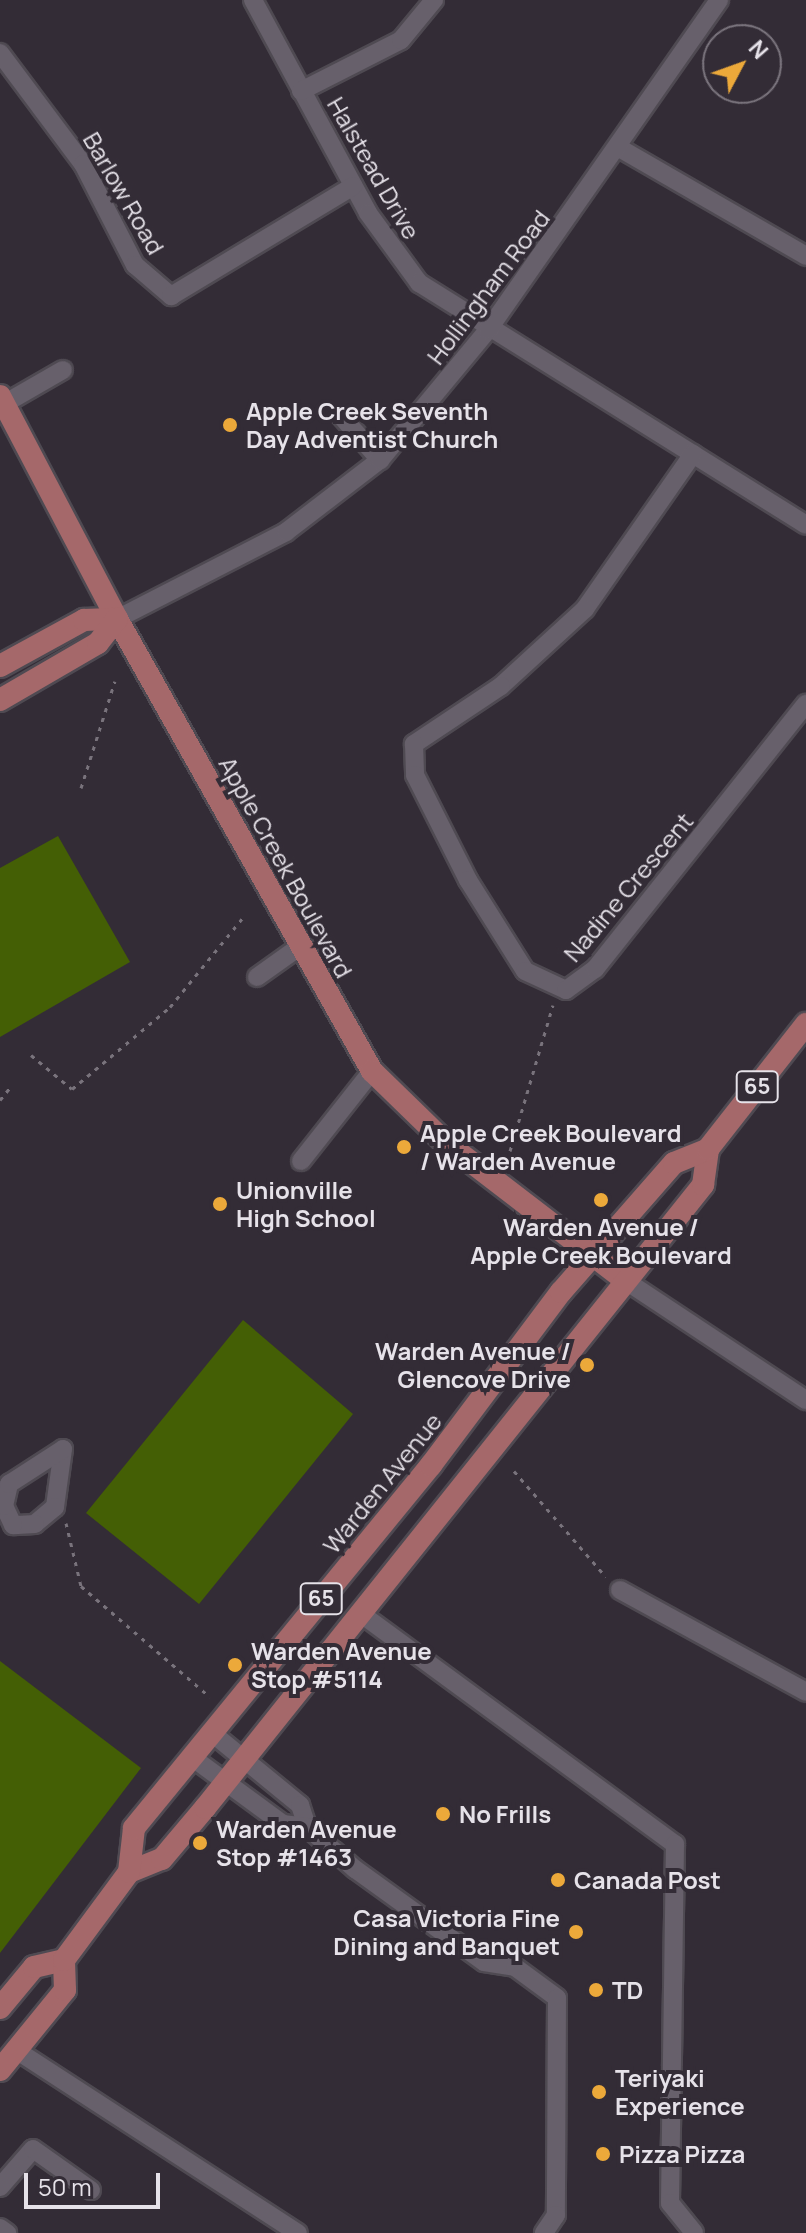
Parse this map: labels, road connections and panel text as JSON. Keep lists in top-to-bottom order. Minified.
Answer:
{"streets":{"main road":["Apple Creek Boulevard","65","Warden Avenue"],"street":["Halstead Drive","Barlow Road","Hollingham Road","Nadine Crescent"]},"crossings":[["Halstead Drive","Barlow Road"],["Halstead Drive","Hollingham Road"],["Hollingham Road","Apple Creek Boulevard"],["Apple Creek Boulevard","Warden Avenue"]],"places":["Apple Creek Seventh Day Adventist Church","Apple Creek Boulevard / Warden Avenue","Warden Avenue / Apple Creek Boulevard","Unionville High School","Warden Avenue / Glencove Drive","Warden Avenue Stop #5114","No Frills","Warden Avenue Stop #1463","Canada Post","Casa Victoria Fine Dining and Banquet","TD","Teriyaki Experience","Pizza Pizza"],"scale_bar":"50 m","north":"top right"}
